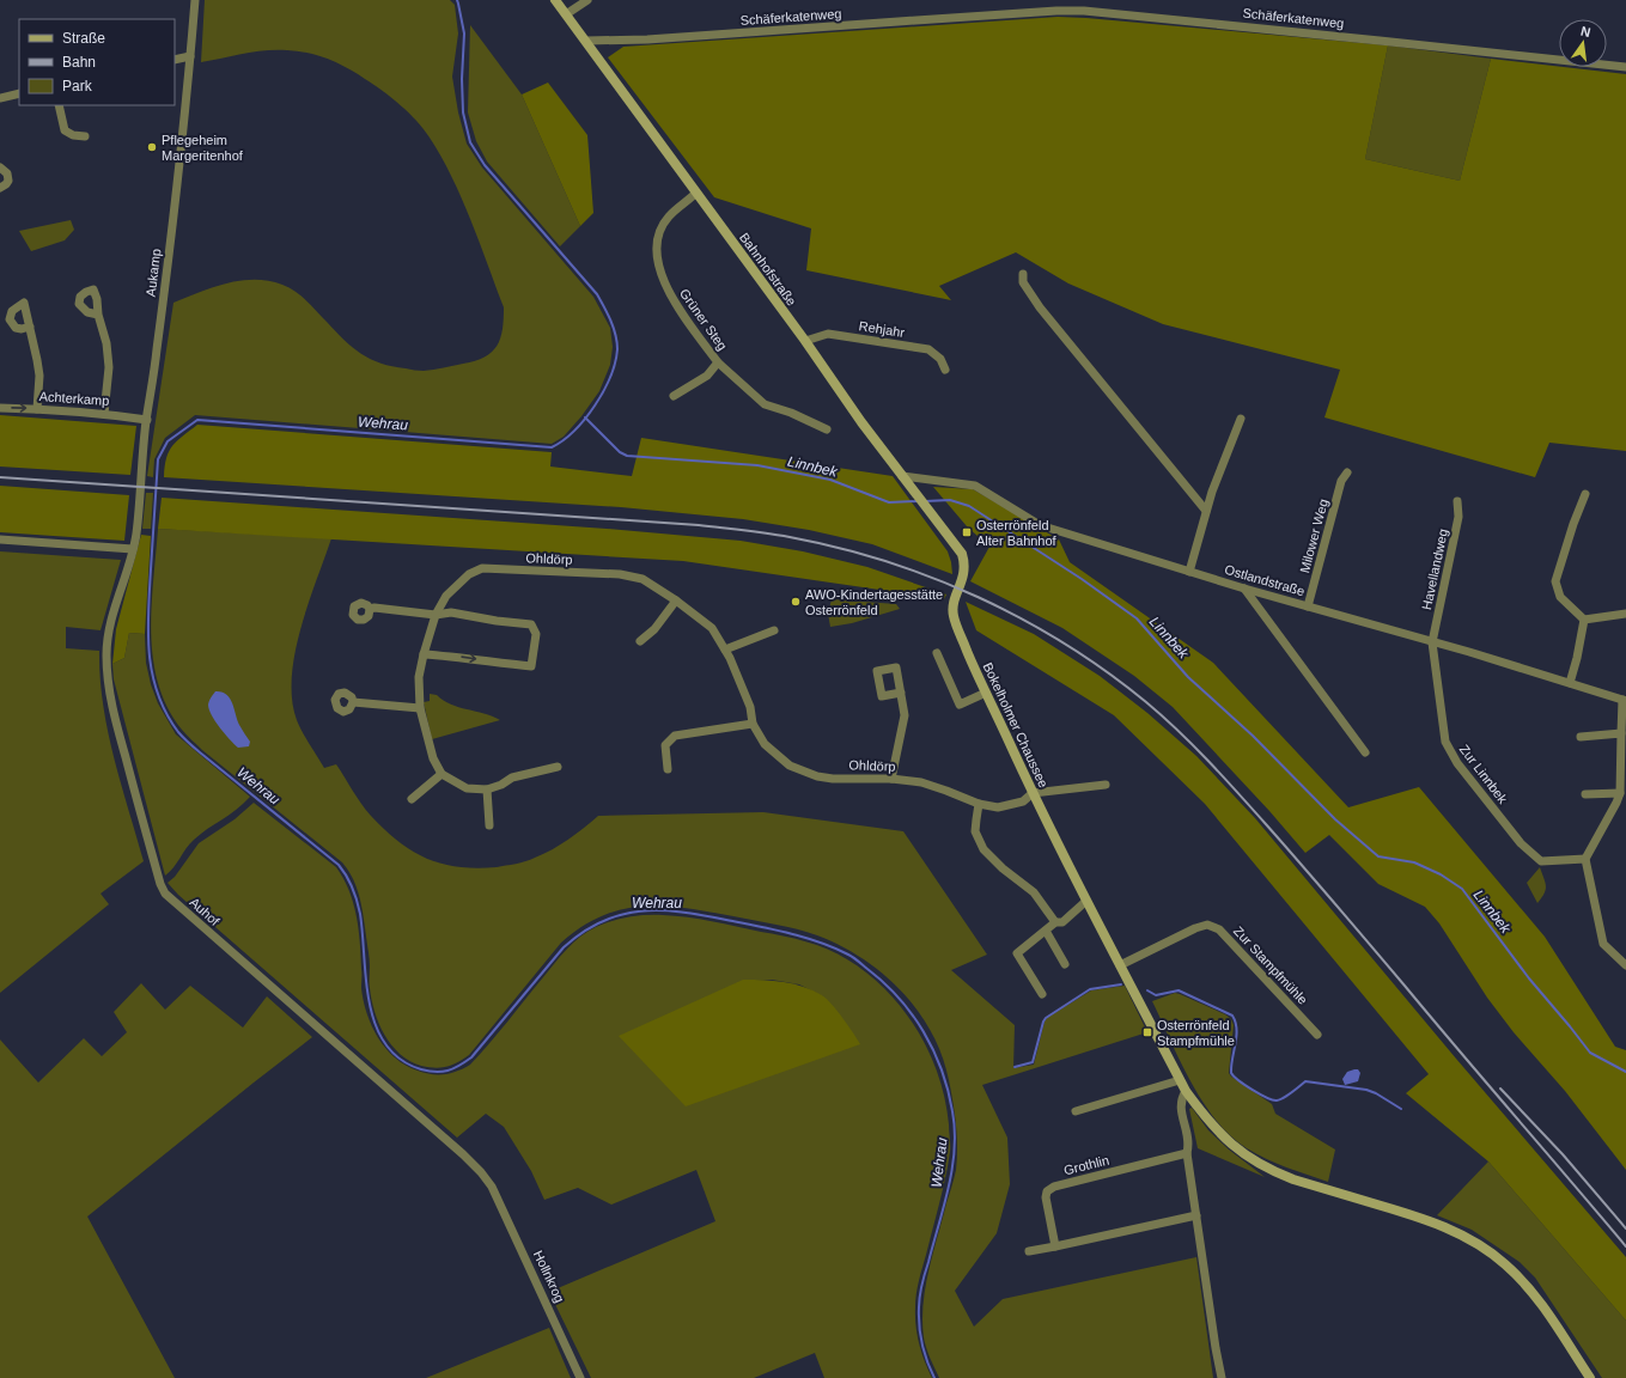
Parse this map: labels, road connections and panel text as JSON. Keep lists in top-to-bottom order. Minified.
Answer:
{"streets":{"main road":["Bahnhofstraße","Bokelholmer Chaussee"],"street":["Schäferkatenweg","Aukamp","Grüner Steg","Rehjahr","Achterkamp","Milower Weg","Ohldörp","Havellandweg","Ostlandstraße","Zur Linnbek","Auhof","Zur Stampfmühle","Grothlin","Hollnkrog"]},"crossings":[["Schäferkatenweg","Bahnhofstraße"],["Bahnhofstraße","Grüner Steg"],["Bahnhofstraße","Rehjahr"],["Bahnhofstraße","Ostlandstraße"],["Bahnhofstraße","Bokelholmer Chaussee"],["Aukamp","Achterkamp"],["Aukamp","Auhof"],["Milower Weg","Ostlandstraße"],["Ohldörp","Bokelholmer Chaussee"],["Havellandweg","Ostlandstraße"],["Havellandweg","Zur Linnbek"],["Ostlandstraße","Zur Linnbek"],["Bokelholmer Chaussee","Zur Stampfmühle"],["Auhof","Hollnkrog"]],"water":["Wehrau","Linnbek"],"places":{"other":["Pflegeheim Margeritenhof","AWO-Kindertagesstätte Osterrönfeld"],"transit":["Osterrönfeld Alter Bahnhof","Osterrönfeld Stampfmühle"]},"legend":["Straße","Bahn","Park"],"north":"top"}
